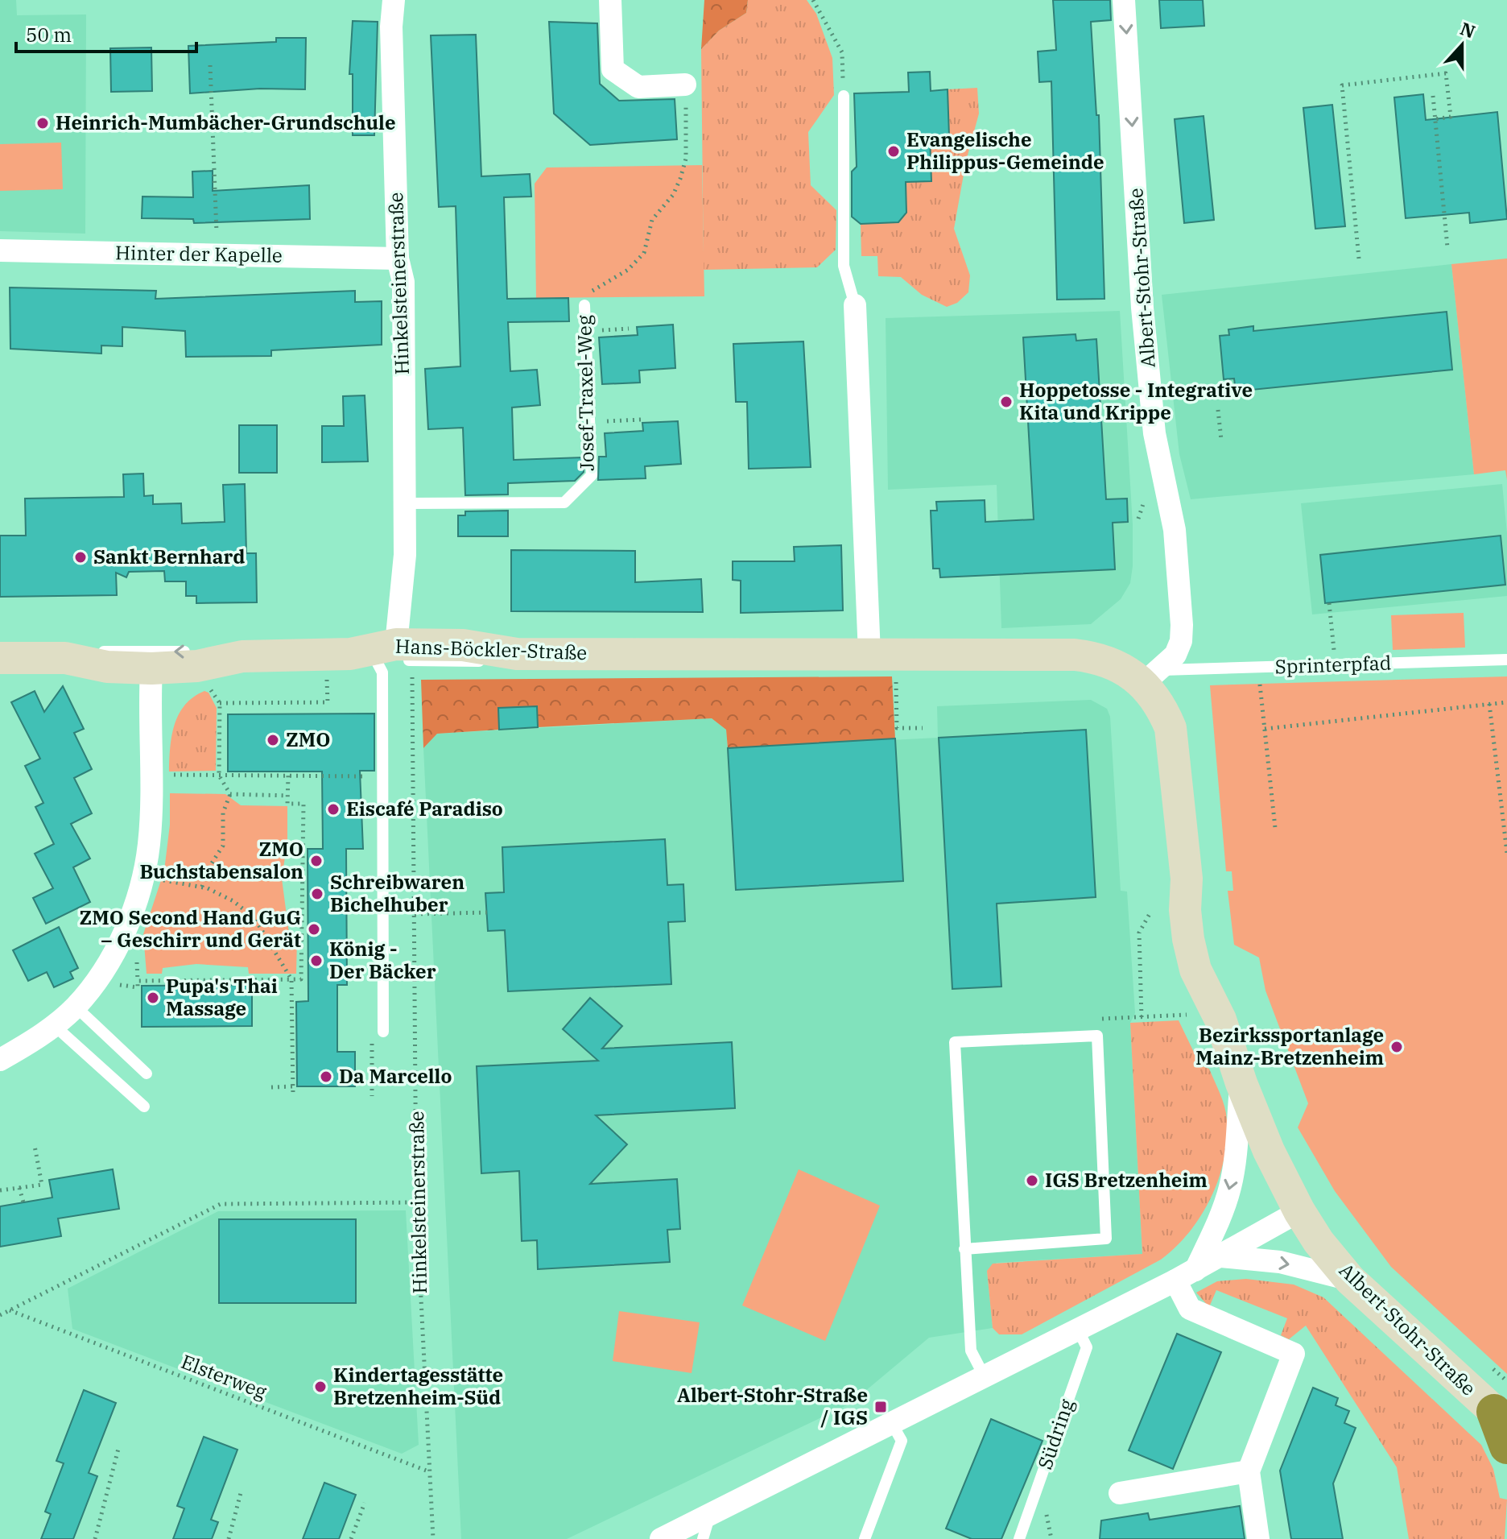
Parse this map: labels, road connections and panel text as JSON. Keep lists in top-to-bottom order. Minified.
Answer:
{"streets":{"street":["Hinter der Kapelle","Albert-Stohr-Straße","Hinkelsteinerstraße","Hans-Böckler-Straße"],"lane":["Josef-Traxel-Weg","Sprinterpfad","Südring"],"path":["Elsterweg"]},"crossings":[["Hinter der Kapelle","Hinkelsteinerstraße"],["Albert-Stohr-Straße","Hans-Böckler-Straße"],["Albert-Stohr-Straße","Sprinterpfad"],["Hinkelsteinerstraße","Josef-Traxel-Weg"],["Hinkelsteinerstraße","Hans-Böckler-Straße"],["Hinkelsteinerstraße","Elsterweg"],["Hans-Böckler-Straße","Sprinterpfad"]],"one_way":["Albert-Stohr-Straße"],"places":{"other":["Heinrich-Mumbächer-Grundschule","Evangelische Philippus-Gemeinde","Hoppetosse - Integrative Kita und Krippe","Sankt Bernhard","ZMO","Eiscafé Paradiso","ZMO Buchstabensalon","Schreibwaren Bichelhuber","ZMO Second Hand GuG – Geschirr und Gerät","König - Der Bäcker","Pupa's Thai Massage","Bezirkssportanlage Mainz-Bretzenheim","Da Marcello","IGS Bretzenheim","Kindertagesstätte Bretzenheim-Süd"],"transit":["Albert-Stohr-Straße / IGS"]},"scale_bar":"50 m","north":"top"}
